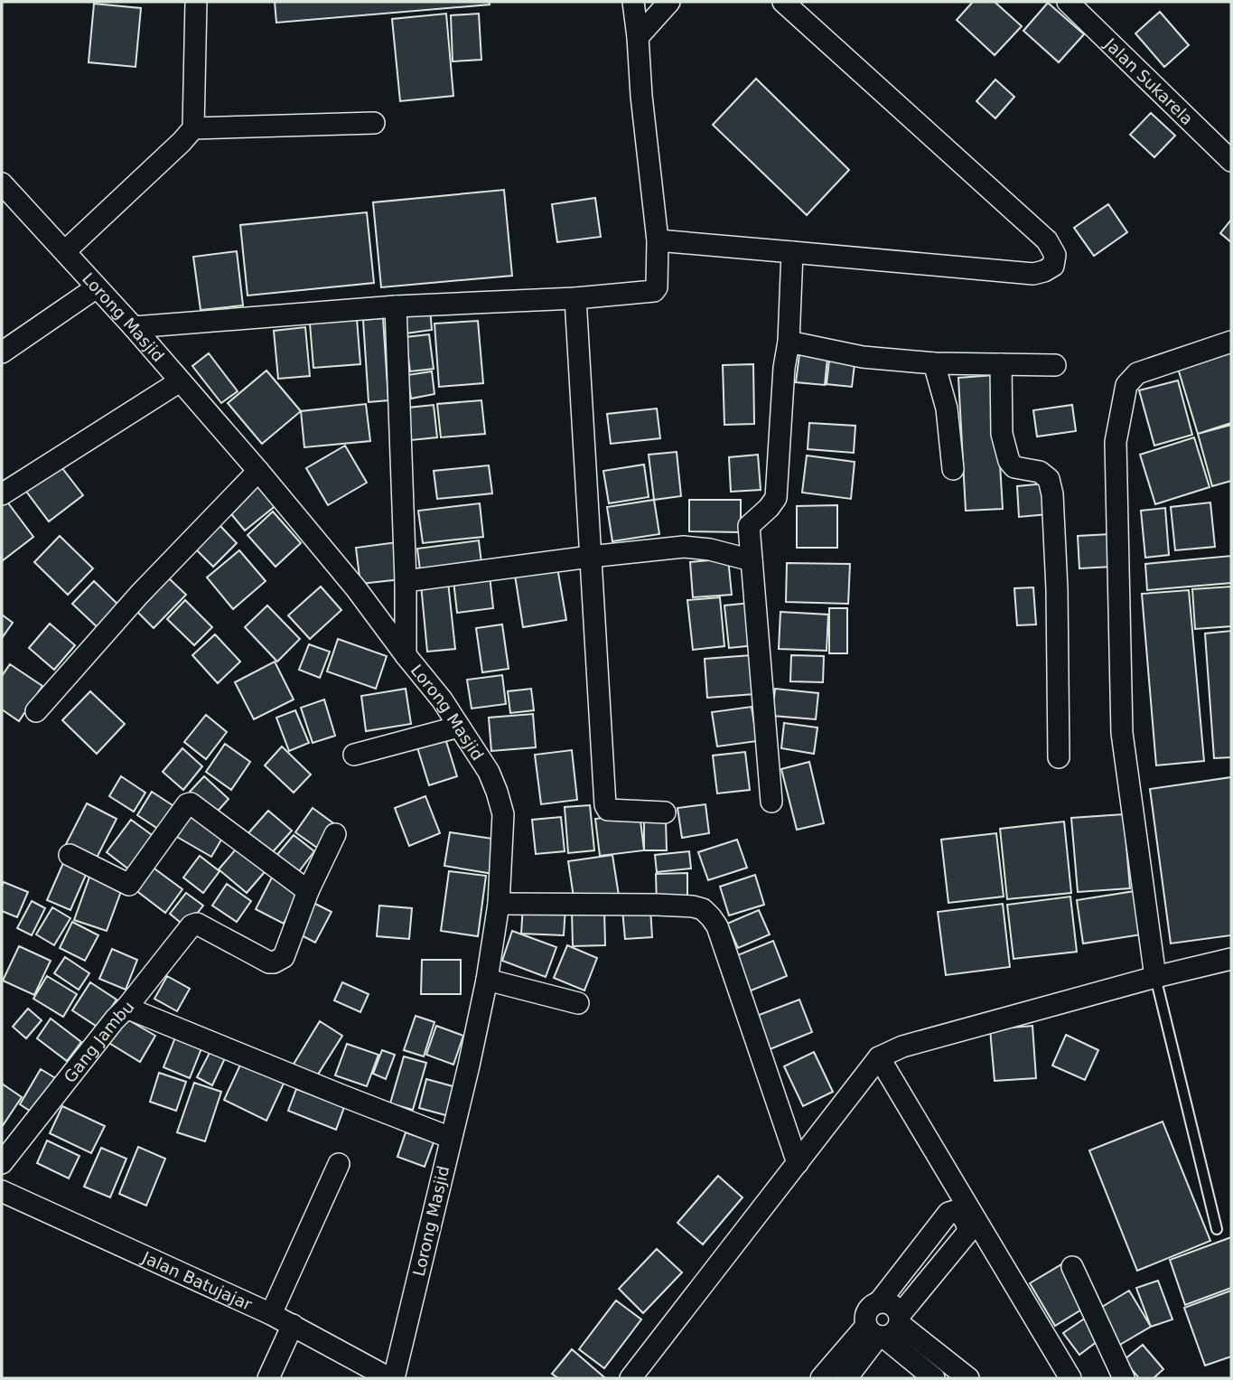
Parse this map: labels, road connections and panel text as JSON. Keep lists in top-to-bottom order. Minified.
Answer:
{"streets":{"street":["Jalan Sukarela","Lorong Masjid","Gang Jambu","Jalan Batujajar"]},"crossings":[["Lorong Masjid","Jalan Batujajar"]]}
